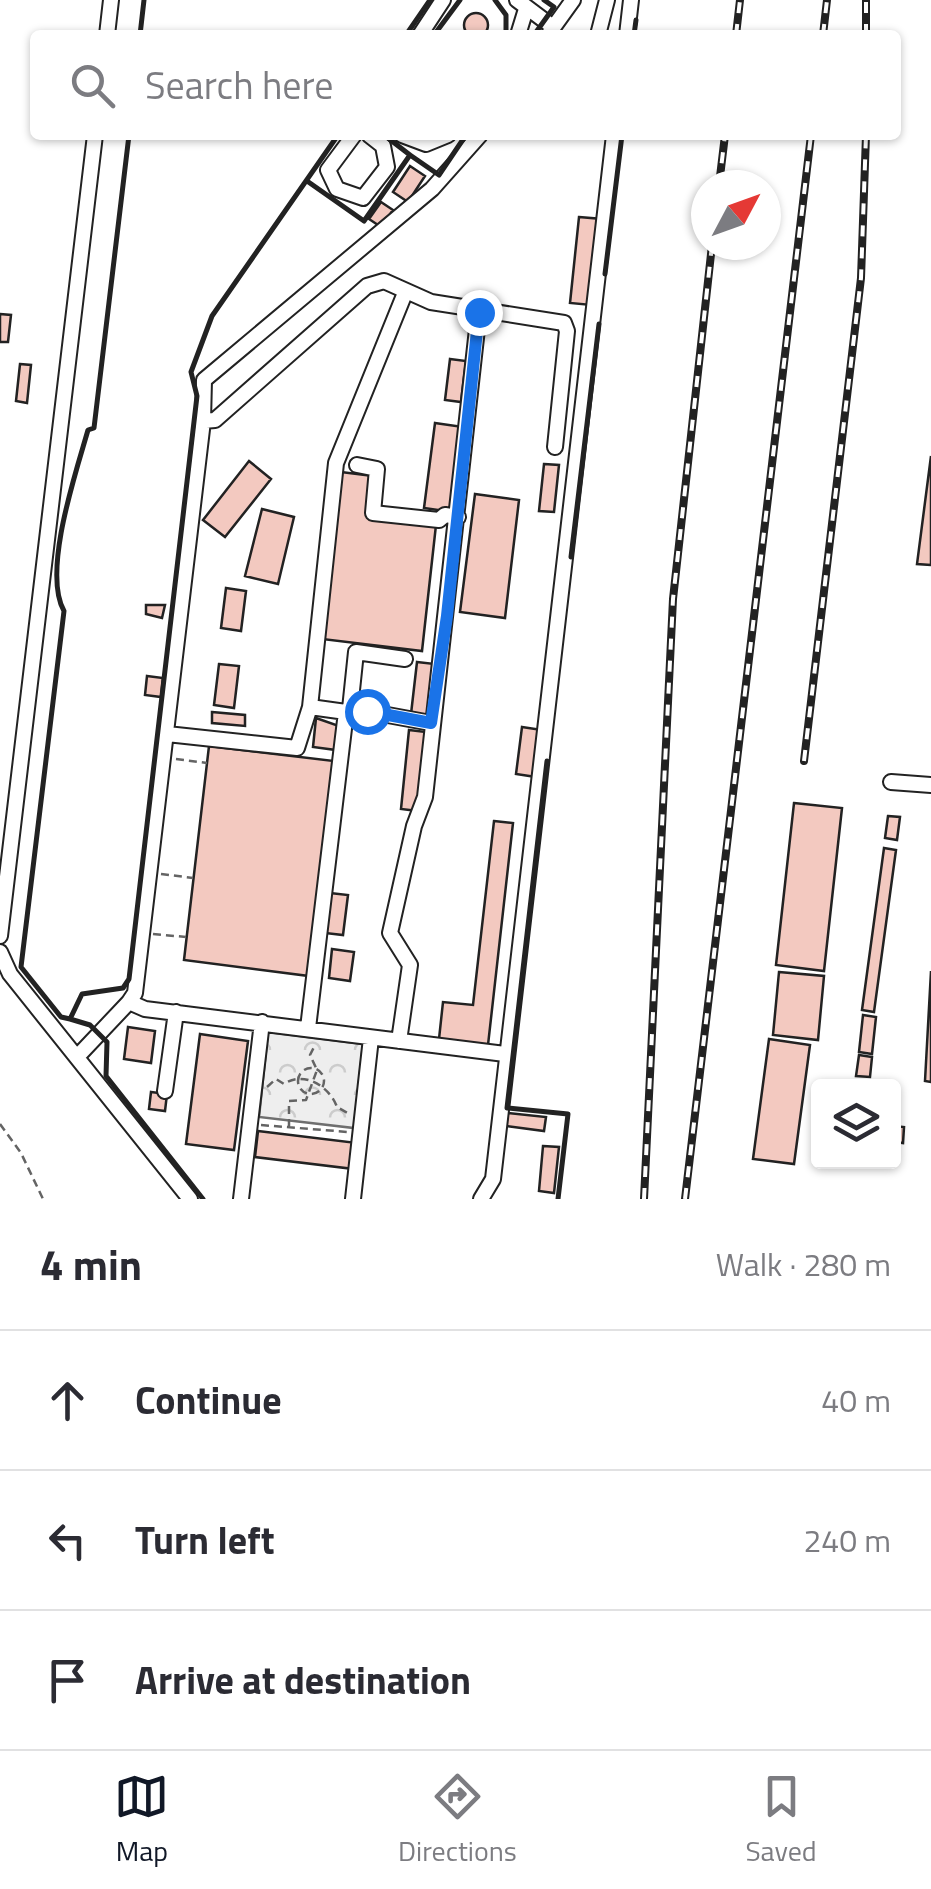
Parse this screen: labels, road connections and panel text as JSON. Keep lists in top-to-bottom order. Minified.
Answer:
{"north":"top right","page":{"search":"Search here","heading":["4 min","Walk · 280 m"],"list":[["Continue","40 m"],["Turn left","240 m"],"Arrive at destination"],"nav":["Map","Directions","Saved"]}}
